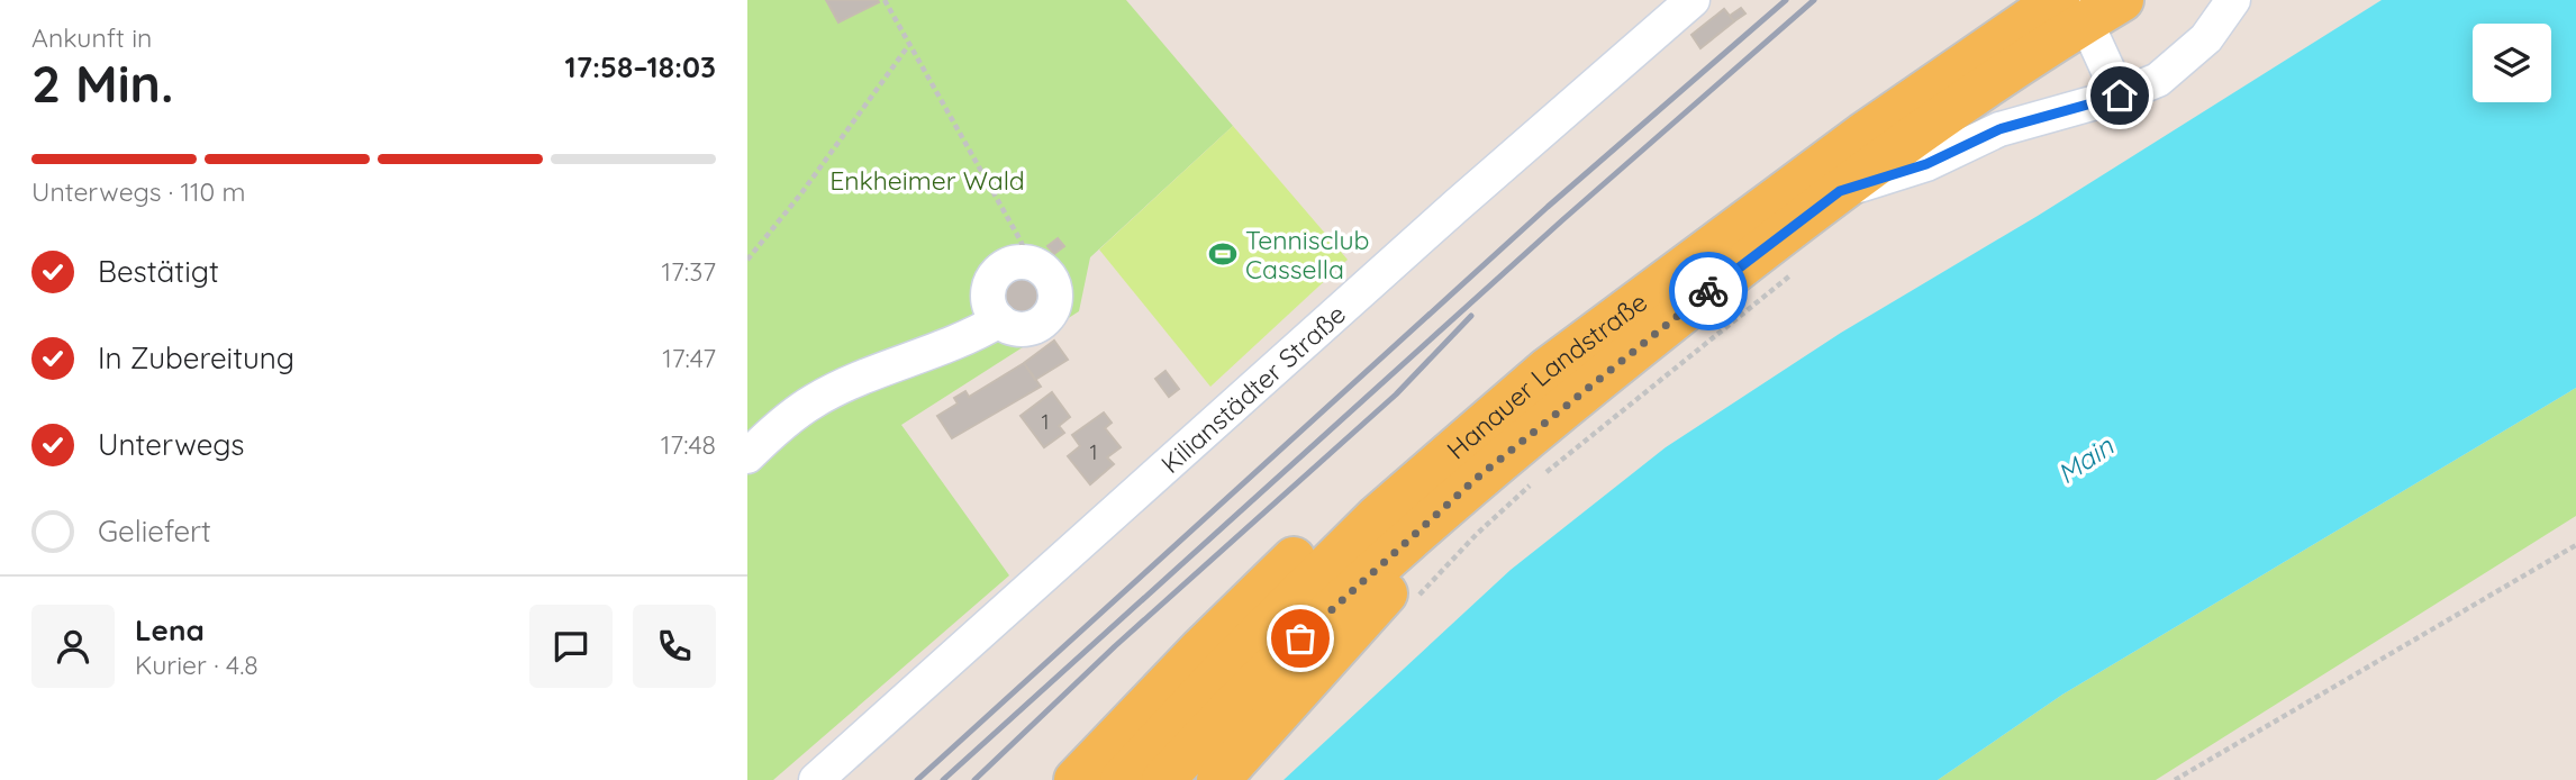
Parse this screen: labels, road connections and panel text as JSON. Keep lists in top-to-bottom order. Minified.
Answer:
{"streets":{"main road":["Hanauer Landstraße"],"street":["Kilianstädter Straße"]},"water":["Main"],"parks":["Enkheimer Wald"],"places":{"sports":["Tennisclub Cassella"]},"house_numbers":["1","1"],"page":{"heading":["2 Min.","Ankunft in","17:58–18:03"],"panel":["Lena","Kurier · 4.8"],"bar":"Unterwegs · 110 m","list":[["Bestätigt","17:37"],["In Zubereitung","17:47"],["Unterwegs","17:48"],"Geliefert"]}}
